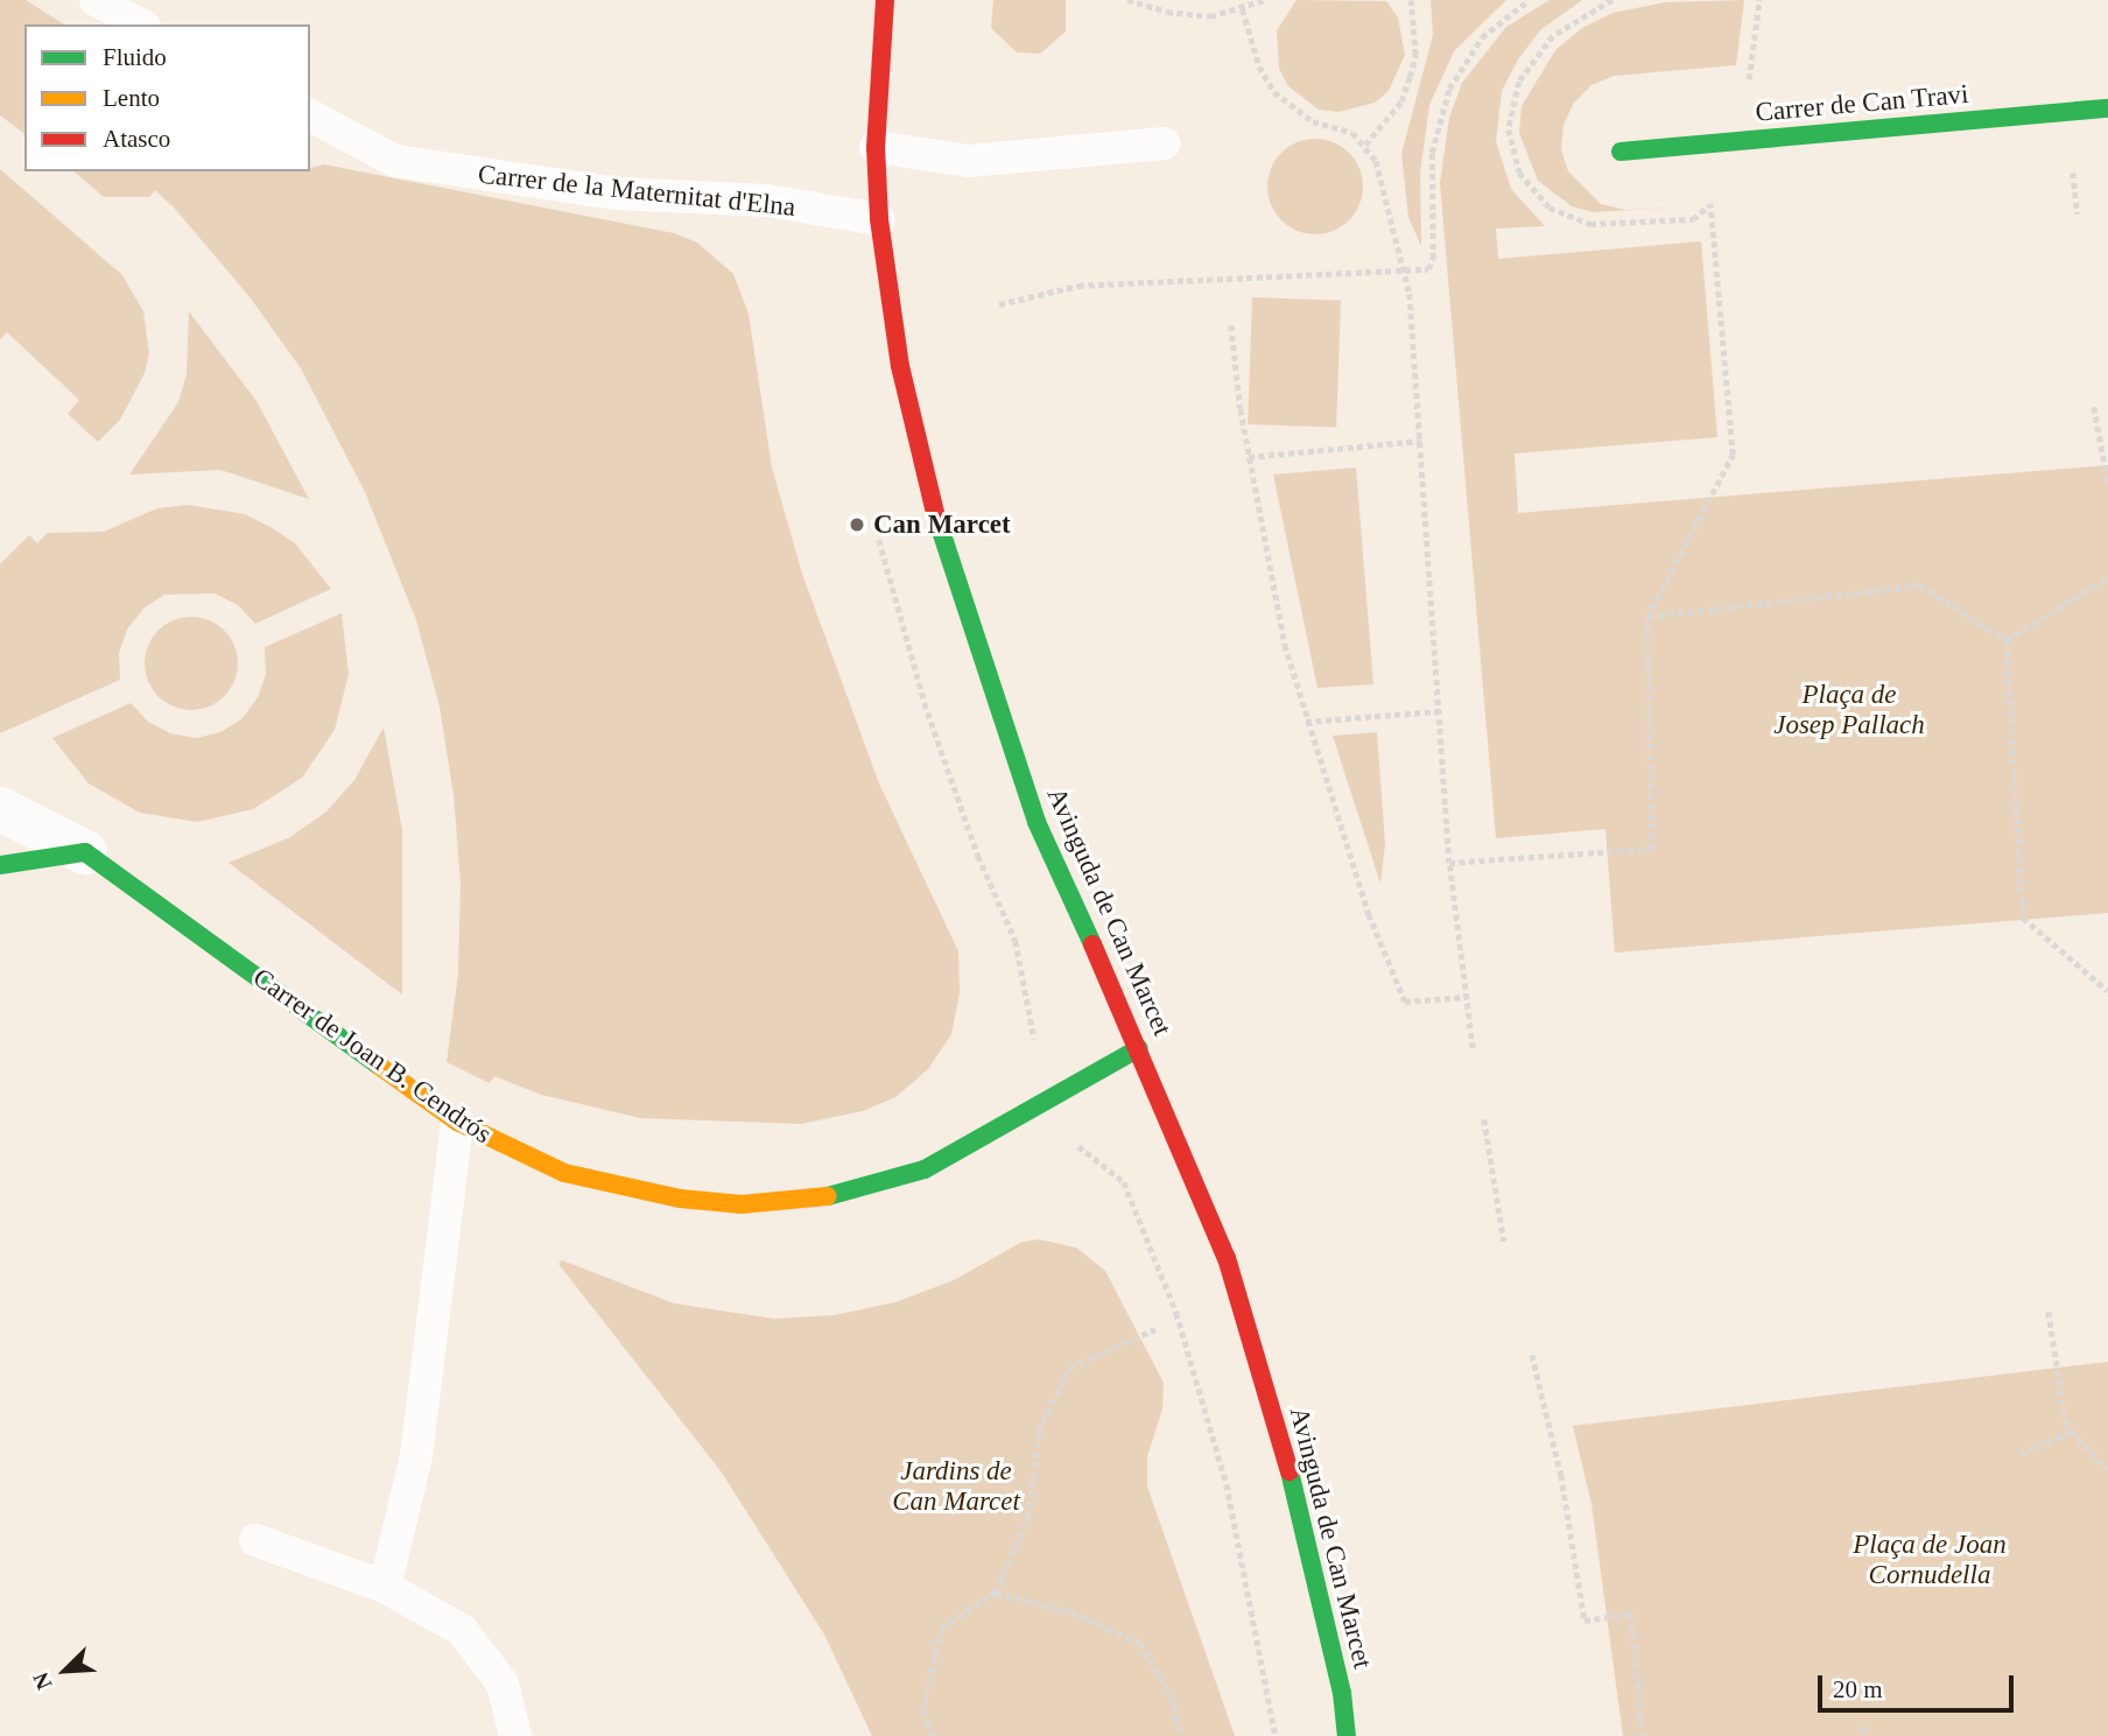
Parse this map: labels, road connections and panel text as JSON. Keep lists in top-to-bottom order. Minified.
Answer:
{"streets":{"street":["Carrer de Can Travi","Avinguda de Can Marcet","Carrer de Joan B. Cendrós"],"lane":["Carrer de la Maternitat d'Elna"]},"crossings":[["Carrer de la Maternitat d'Elna","Avinguda de Can Marcet"],["Avinguda de Can Marcet","Carrer de Joan B. Cendrós"]],"parks":["Plaça de Josep Pallach","Jardins de Can Marcet","Plaça de Joan Cornudella"],"places":["Can Marcet"],"legend":["Fluido","Lento","Atasco"],"scale_bar":"20 m","north":"bottom left"}
